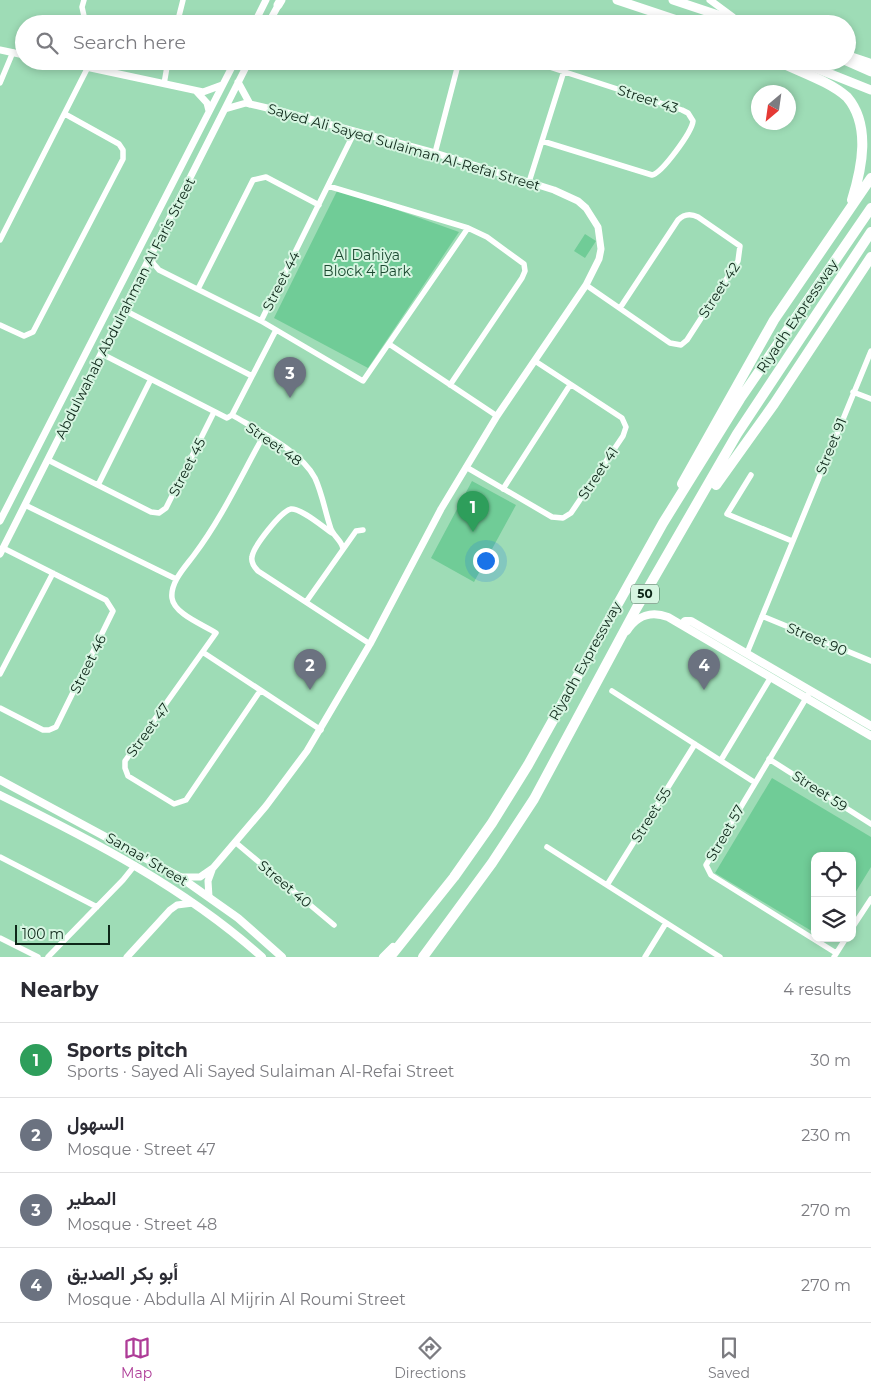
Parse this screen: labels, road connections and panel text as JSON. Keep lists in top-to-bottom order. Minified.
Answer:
{"streets":{"highway":["Riyadh Expressway","50"],"main road":["Sanaa' Street"],"street":["Street 43","Sayed Ali Sayed Sulaiman Al-Refai Street","Street 44","Street 42","Abdulwahab Abdulrahman Al Faris Street","Street 48","Street 91","Street 45","Street 41","Street 90","Street 46","Street 47","Street 59","Street 55","Street 57","Street 40"]},"crossings":[["Sayed Ali Sayed Sulaiman Al-Refai Street","Street 44"],["Sayed Ali Sayed Sulaiman Al-Refai Street","Street 42"],["Sayed Ali Sayed Sulaiman Al-Refai Street","Abdulwahab Abdulrahman Al Faris Street"],["Sayed Ali Sayed Sulaiman Al-Refai Street","Street 48"],["Sayed Ali Sayed Sulaiman Al-Refai Street","Street 41"],["Sayed Ali Sayed Sulaiman Al-Refai Street","Sanaa' Street"],["Sayed Ali Sayed Sulaiman Al-Refai Street","Street 40"],["Abdulwahab Abdulrahman Al Faris Street","Street 45"],["Abdulwahab Abdulrahman Al Faris Street","Street 46"],["Street 91","Street 90"],["Street 59","Street 57"]],"parks":["Al Dahiya Block 4 Park"],"scale_bar":"100 m","north":"bottom left","page":{"search":"Search here","pins":["3","1","2","4"],"scale":"100 m","heading":["Nearby","4 results"],"list":[{"mark":"1","name":"Sports pitch","note":"Sports · Sayed Ali Sayed Sulaiman Al-Refai Street","value":"30 m"},{"mark":"2","name":"السهول","note":"Mosque · Street 47","value":"230 m"},{"mark":"3","name":"المطير","note":"Mosque · Street 48","value":"270 m"},{"mark":"4","name":"أبو بكر الصديق","note":"Mosque · Abdulla Al Mijrin Al Roumi Street","value":"270 m"}],"nav":["Map","Directions","Saved"]}}
